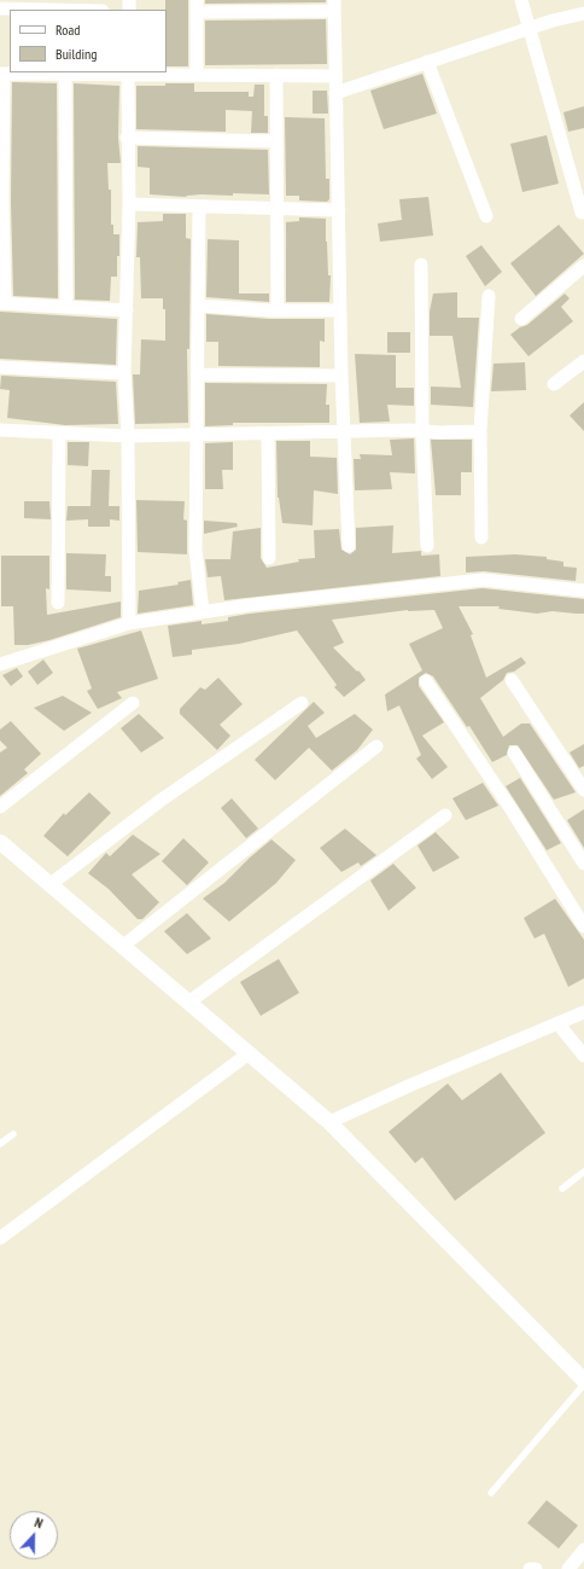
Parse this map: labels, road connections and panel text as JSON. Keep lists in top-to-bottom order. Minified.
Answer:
{"legend":["Road","Building"],"north":"top"}
